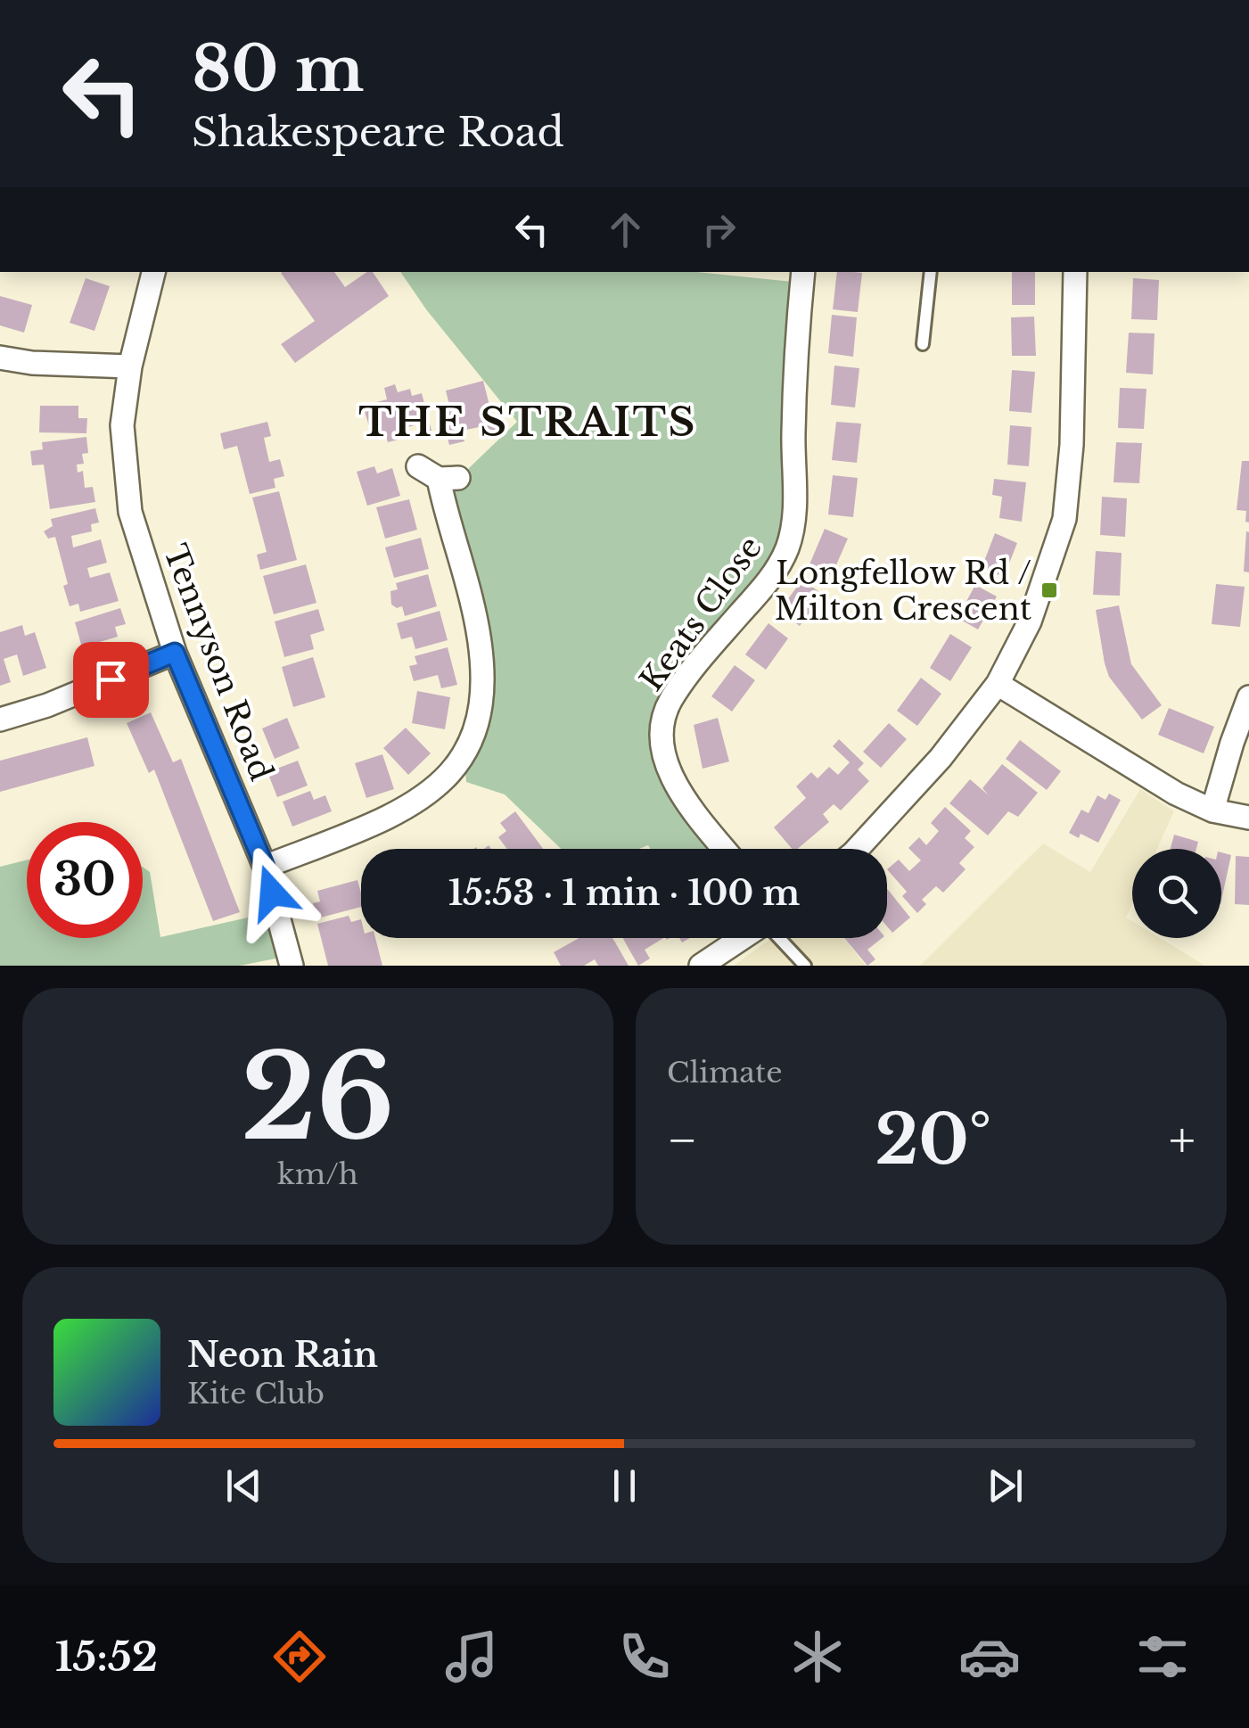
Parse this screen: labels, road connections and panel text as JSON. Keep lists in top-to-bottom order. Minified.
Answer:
{"streets":{"street":["Keats Close","Tennyson Road"]},"districts":["THE STRAITS"],"places":{"transit":["Longfellow Rd / Milton Crescent"]},"page":{"turn":["80 m","Shakespeare Road"],"limit":"30","trip":"15:53 · 1 min · 100 m","tile":[["26","km/h"],"Climate"],"heat":["−","20°","+"],"song":["Neon Rain","Kite Club"],"tabs":"15:52"}}
